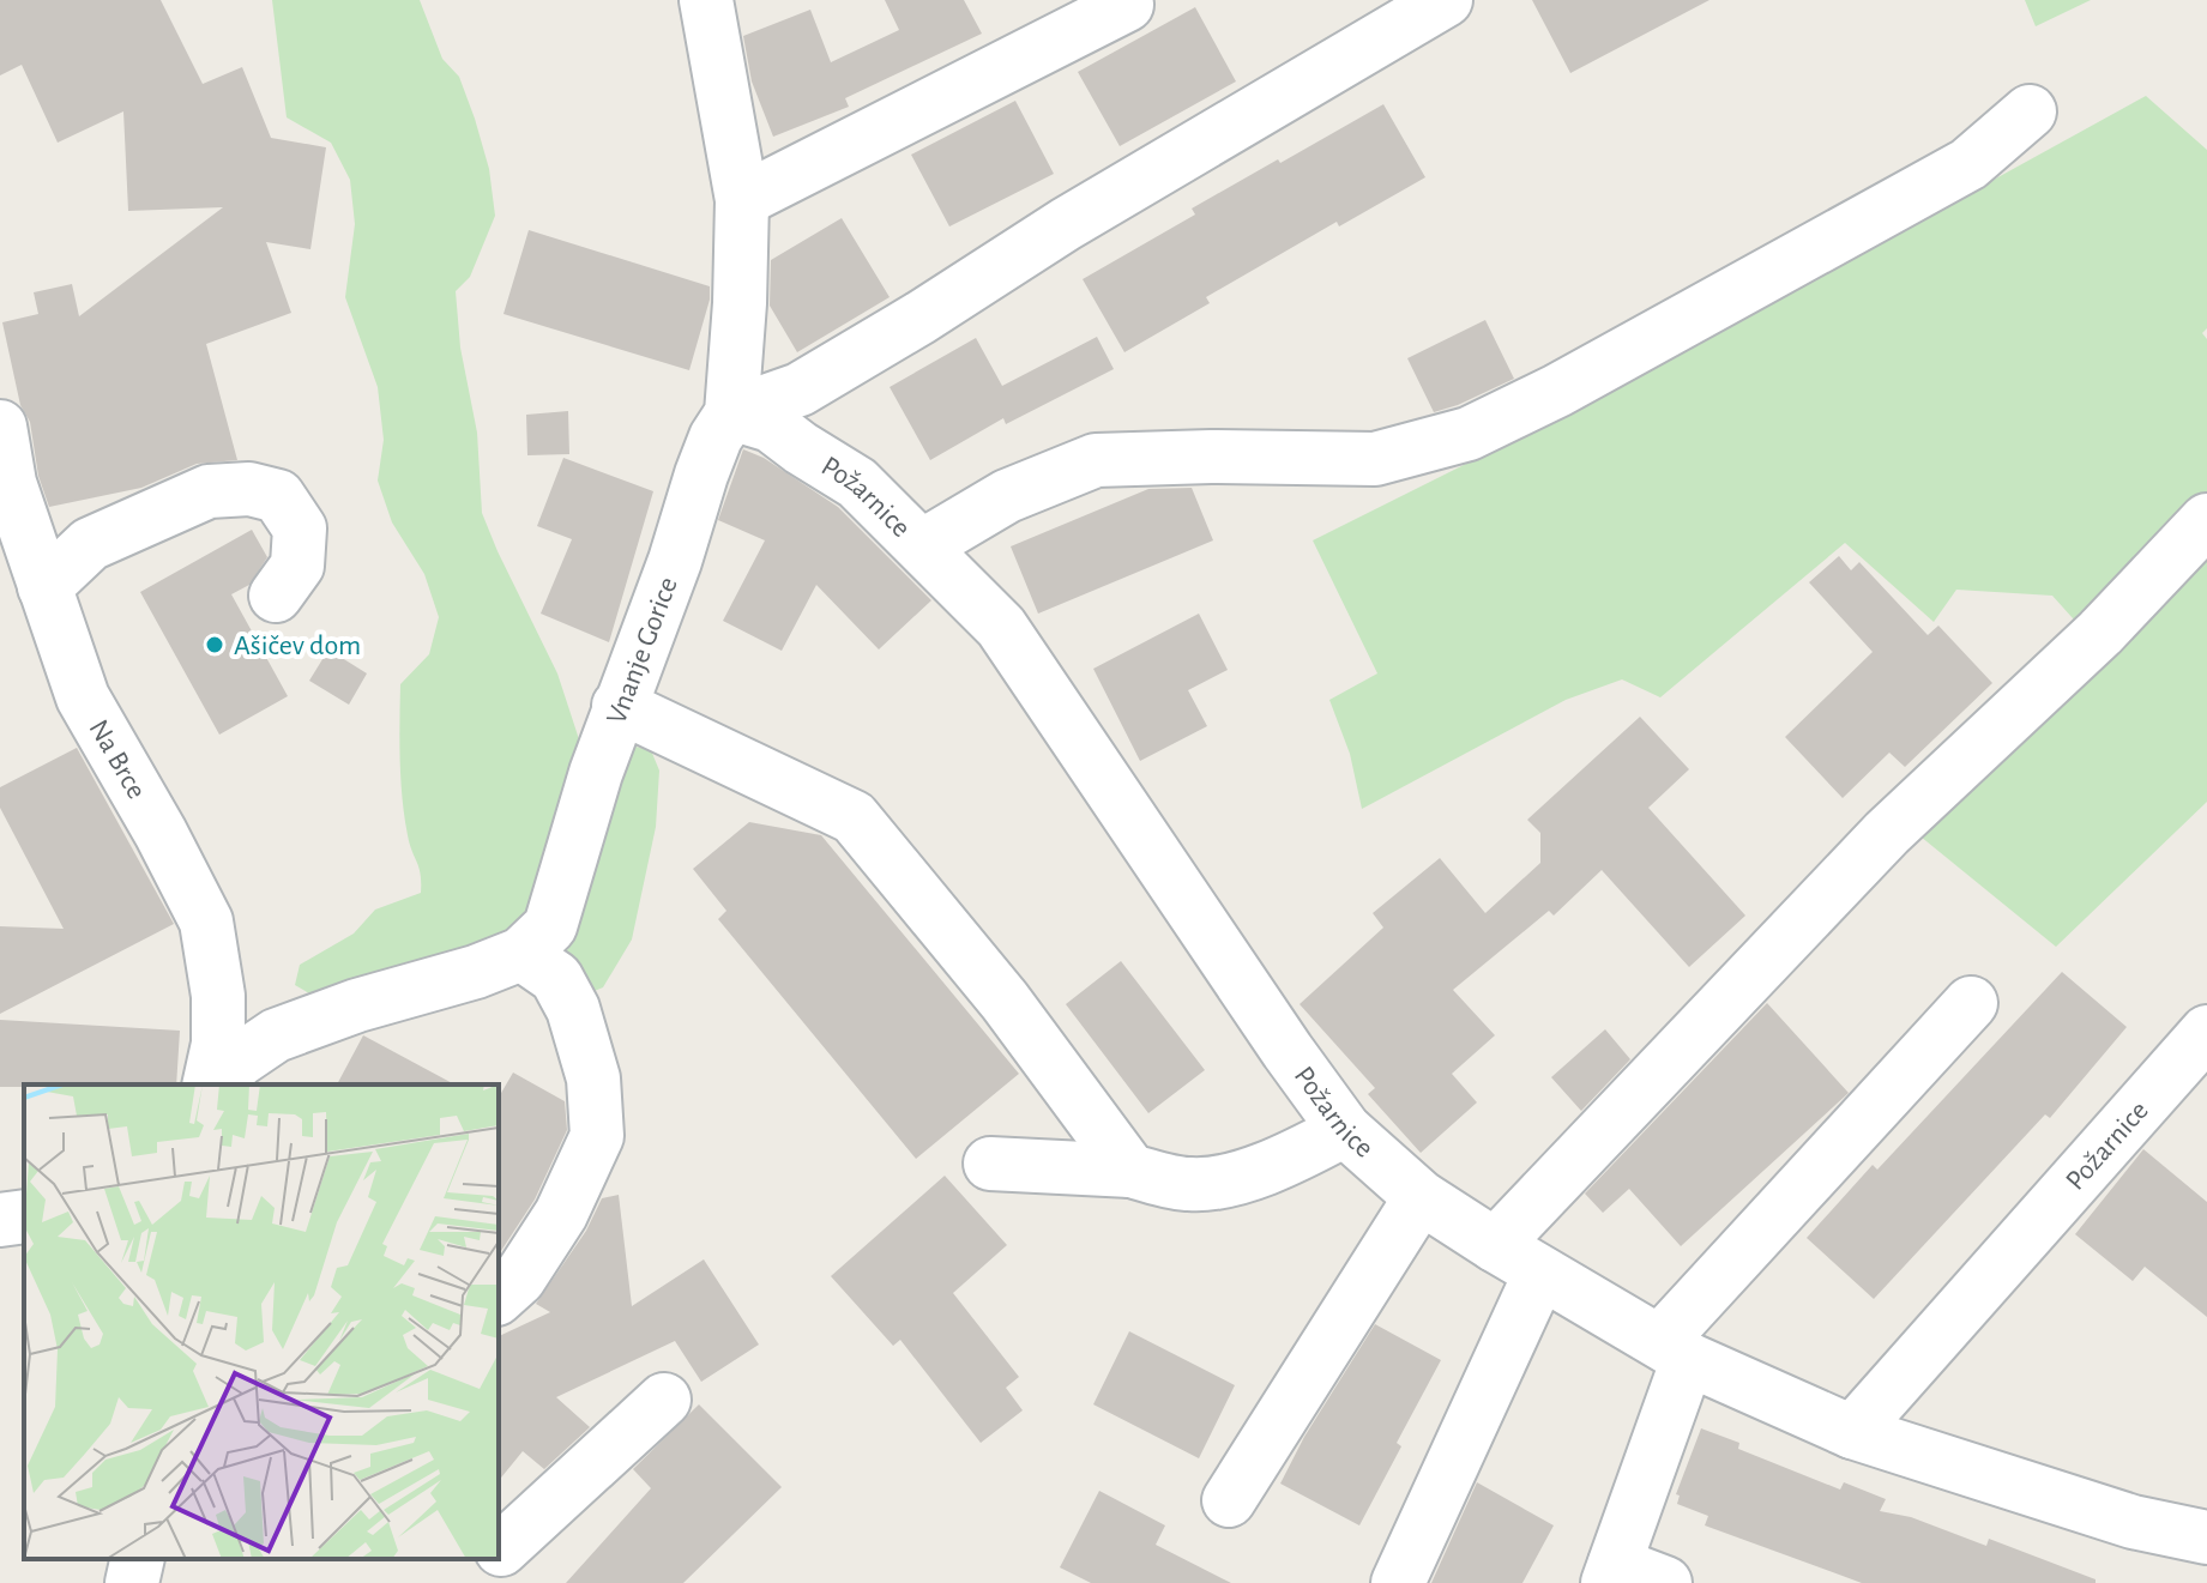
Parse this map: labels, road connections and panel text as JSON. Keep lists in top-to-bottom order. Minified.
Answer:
{"streets":{"street":["Požarnice","Vnanje Gorice","Na Brce"]},"crossings":[["Požarnice","Vnanje Gorice"]],"places":["Ašičev dom"]}
